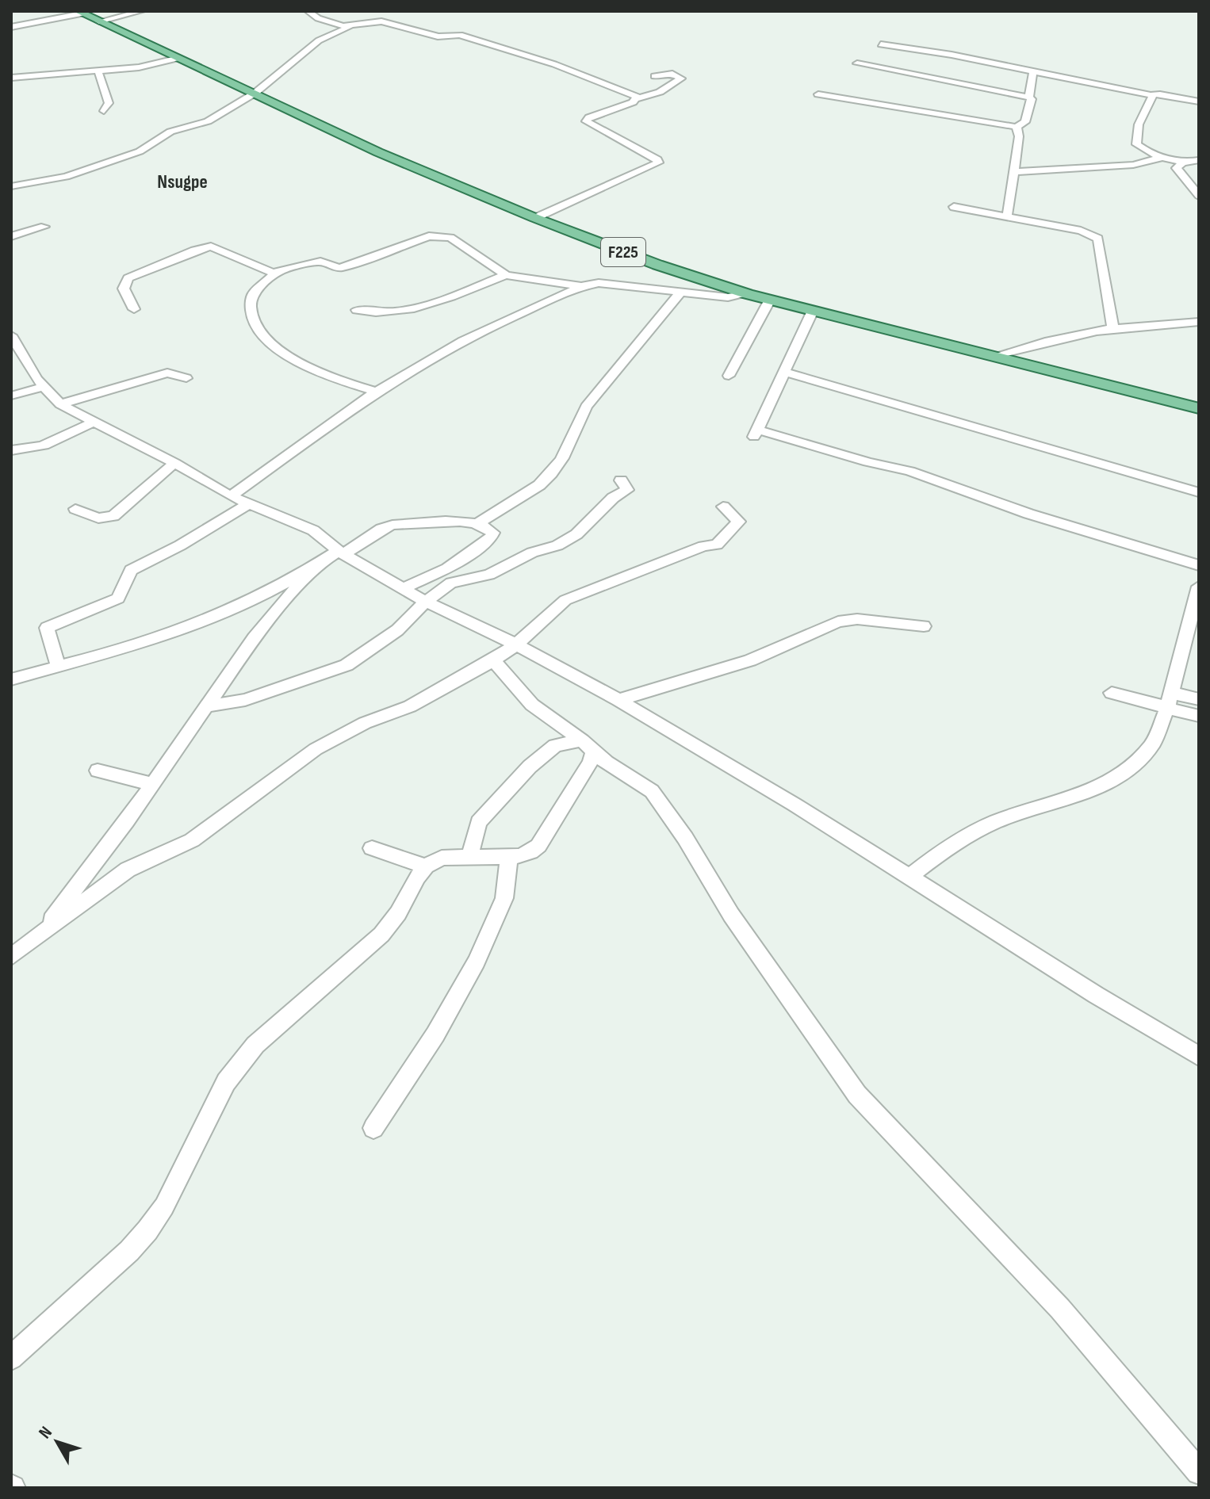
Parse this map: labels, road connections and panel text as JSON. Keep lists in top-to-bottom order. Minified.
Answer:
{"streets":{"main road":["F225"]},"districts":["Nsugpe"],"north":"top left"}
